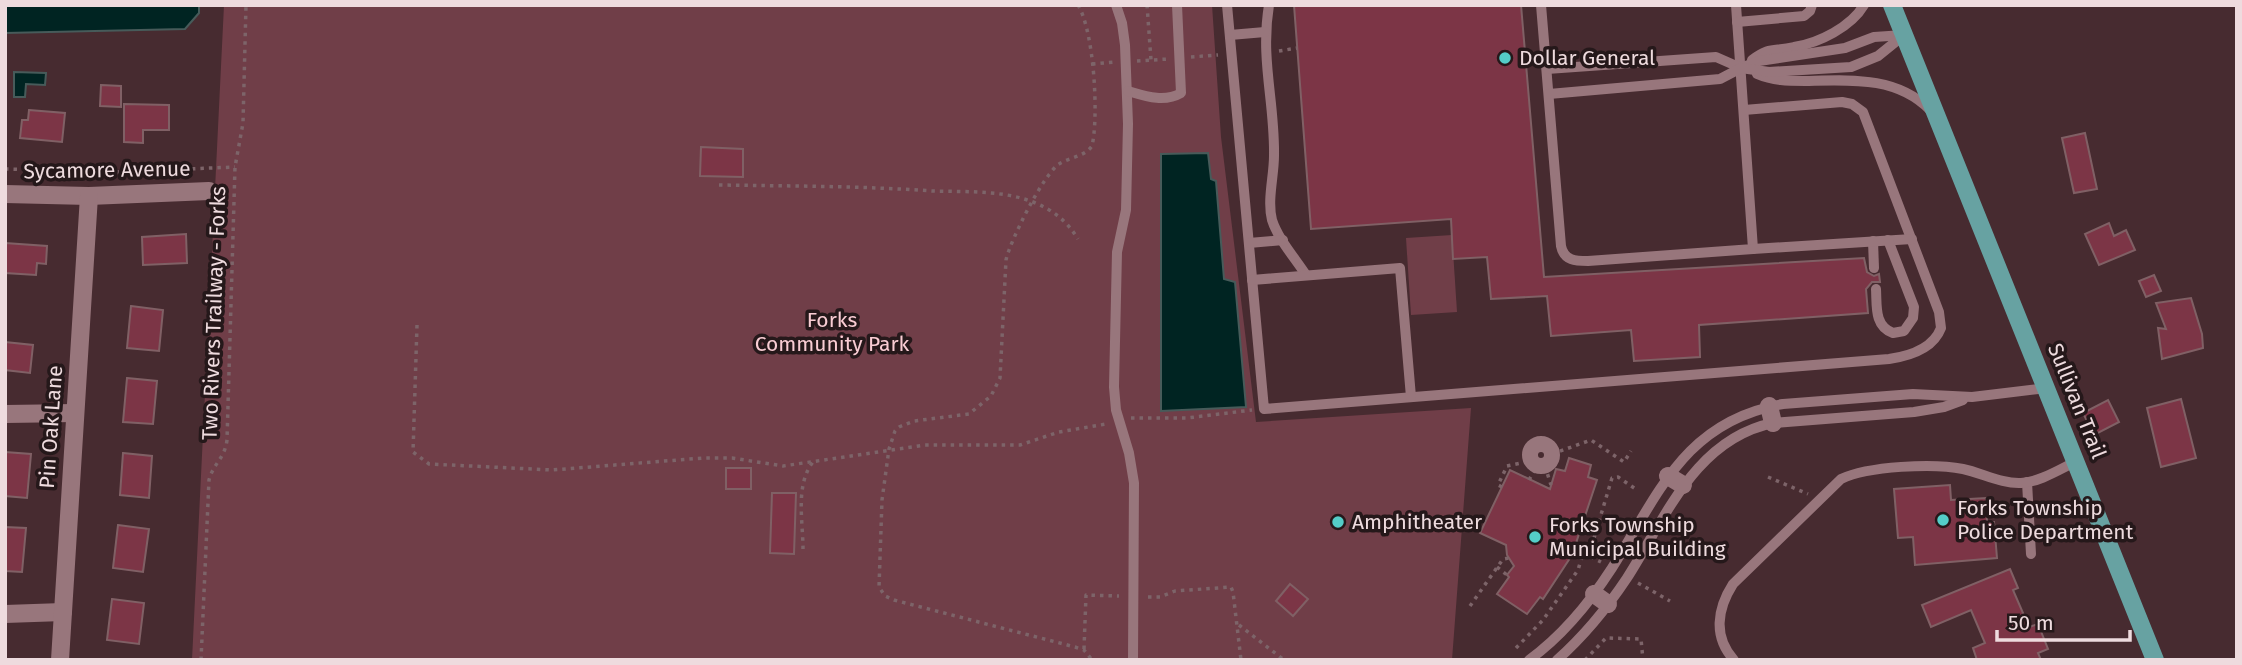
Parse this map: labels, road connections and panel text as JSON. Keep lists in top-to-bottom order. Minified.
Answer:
{"streets":{"main road":["Sullivan Trail"],"street":["Sycamore Avenue","Pin Oak Lane"],"path":["Two Rivers Trailway - Forks"]},"crossings":[["Sycamore Avenue","Pin Oak Lane"]],"parks":["Forks Community Park"],"places":["Dollar General","Forks Township Police Department","Amphitheater","Forks Township Municipal Building"],"scale_bar":"50 m"}
